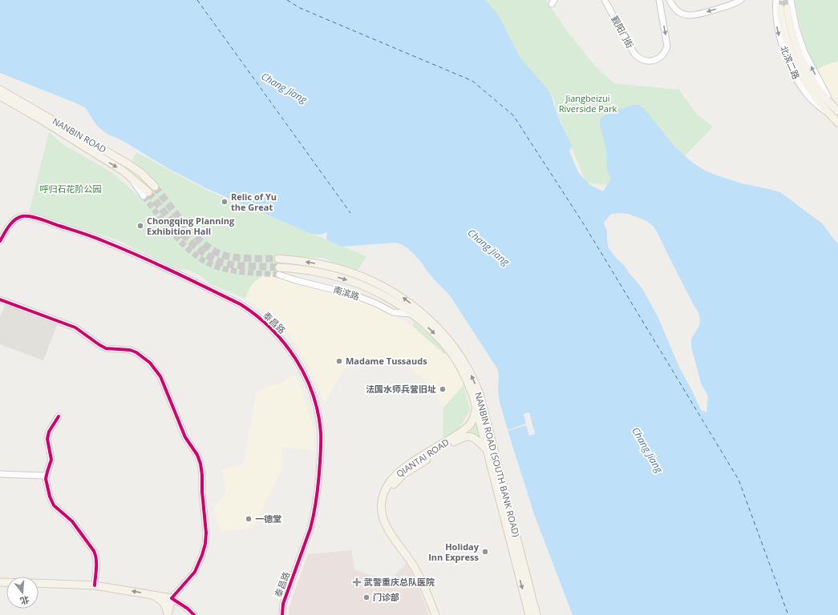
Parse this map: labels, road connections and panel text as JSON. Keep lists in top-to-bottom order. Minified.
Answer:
{"streets":{"main road":["NANBIN ROAD","QIANTAI ROAD","NANBIN ROAD (SOUTH BANK ROAD)"],"street":["觐阳门街","北滨二路","南滨路","泰昌路"]},"crossings":[["南滨路","NANBIN ROAD (SOUTH BANK ROAD)"],["QIANTAI ROAD","NANBIN ROAD (SOUTH BANK ROAD)"]],"water":["Chang Jiang"],"parks":["Jiangbeizui Riverside Park","呼归石花阶公园"],"places":{"other":["Relic of Yu the Great","Chongqing Planning Exhibition Hall","Madame Tussauds","法国水师兵营旧址","一德堂","Holiday Inn Express","门诊部"],"health":["武警重庆总队医院"]},"north":"bottom"}
